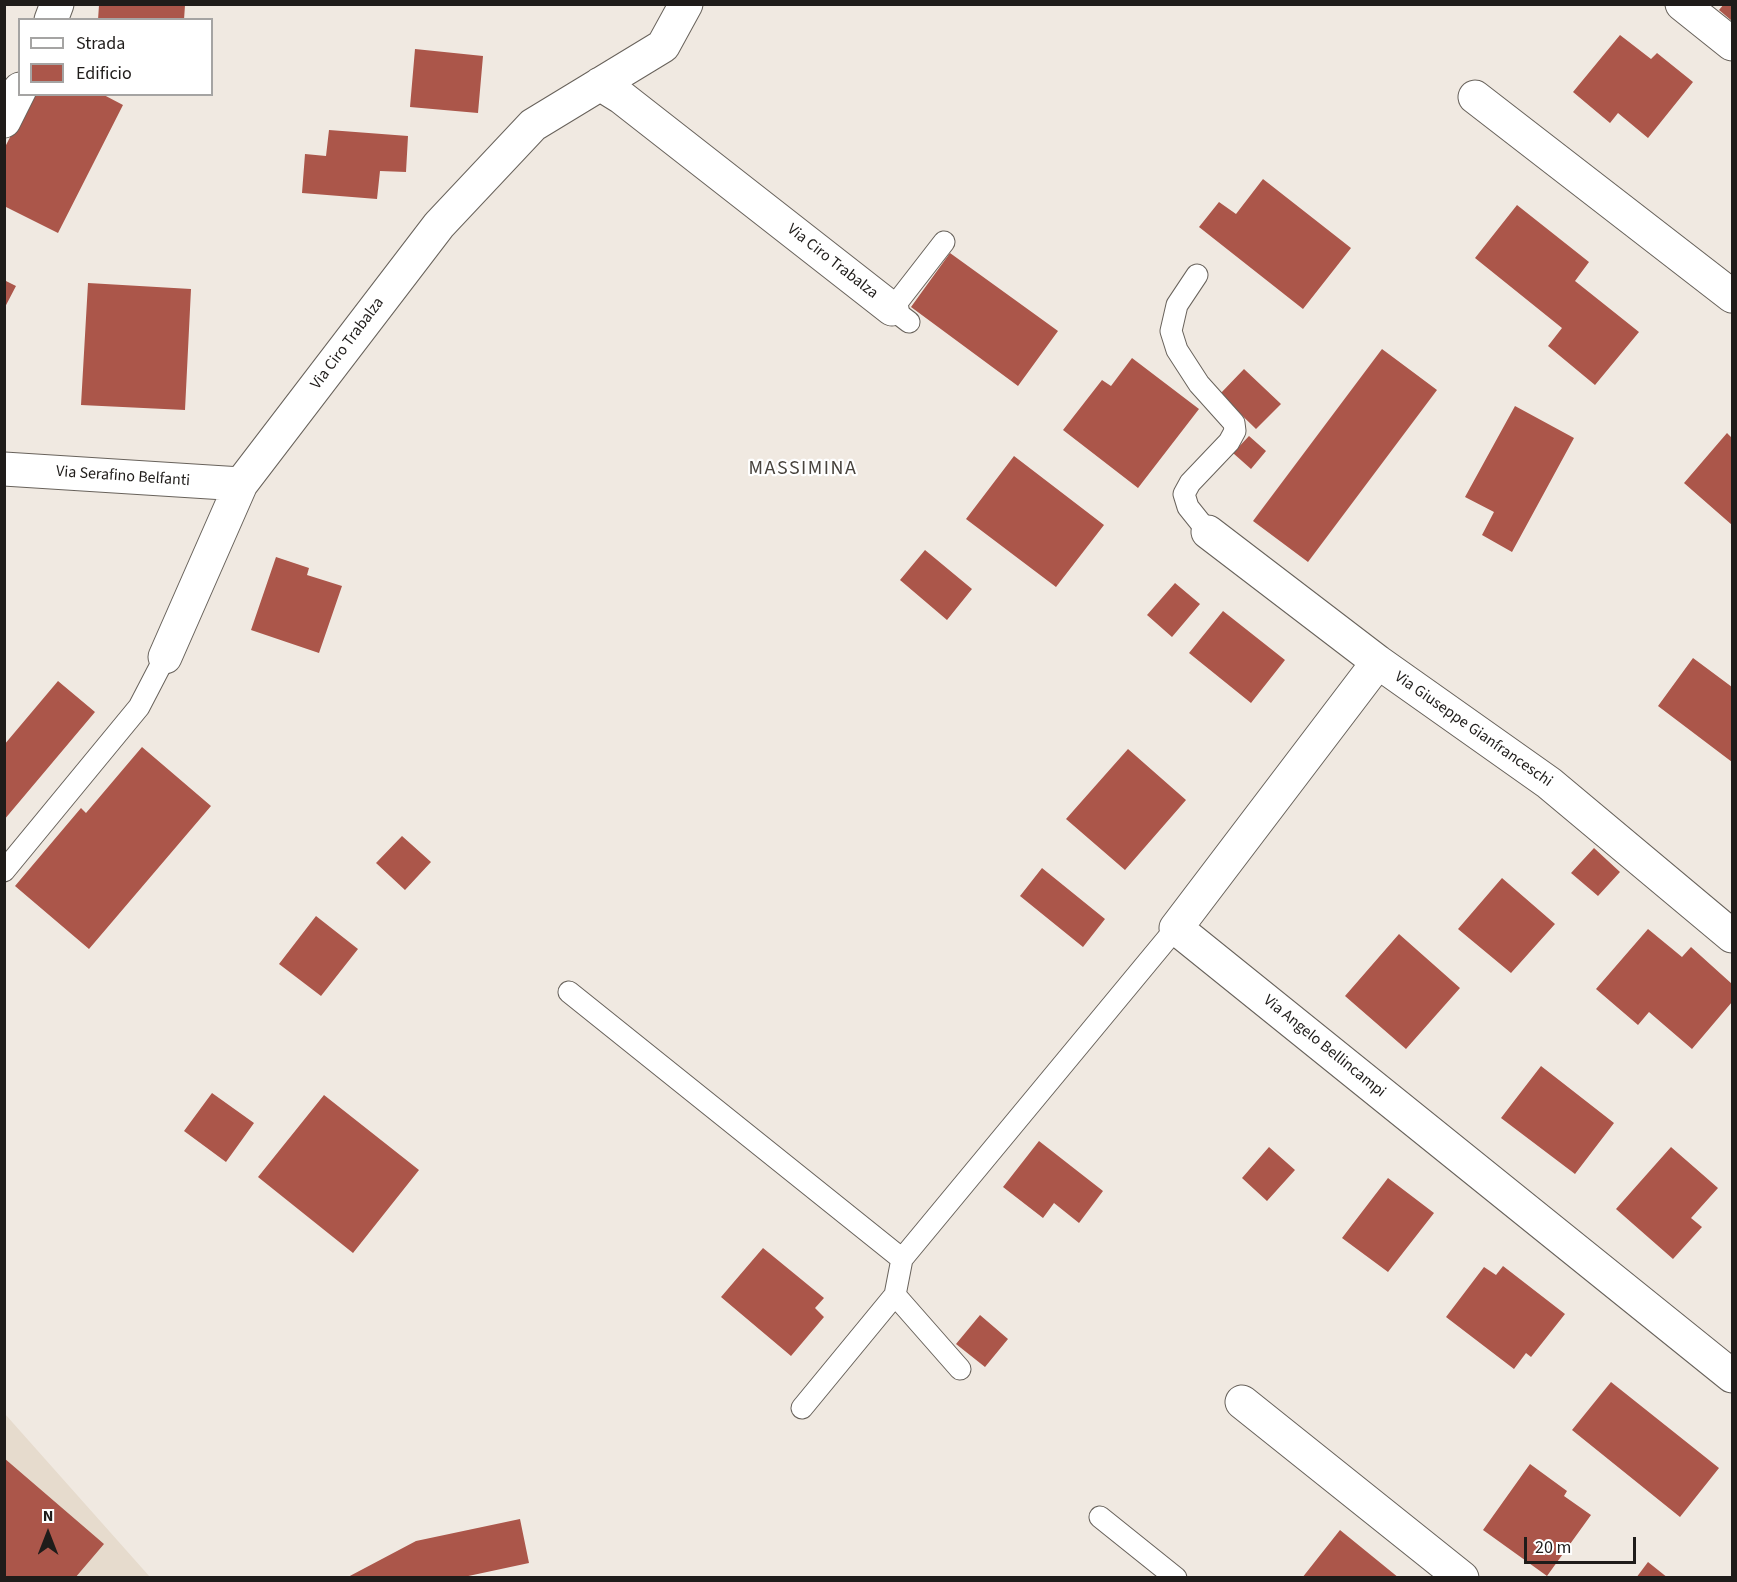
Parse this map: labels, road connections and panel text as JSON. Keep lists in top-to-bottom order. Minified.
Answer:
{"streets":{"street":["Via Ciro Trabalza","Via Serafino Belfanti","Via Giuseppe Gianfranceschi","Via Angelo Bellincampi"]},"crossings":[["Via Ciro Trabalza","Via Serafino Belfanti"]],"districts":["MASSIMINA"],"legend":["Strada","Edificio"],"scale_bar":"20 m","north":"top"}
